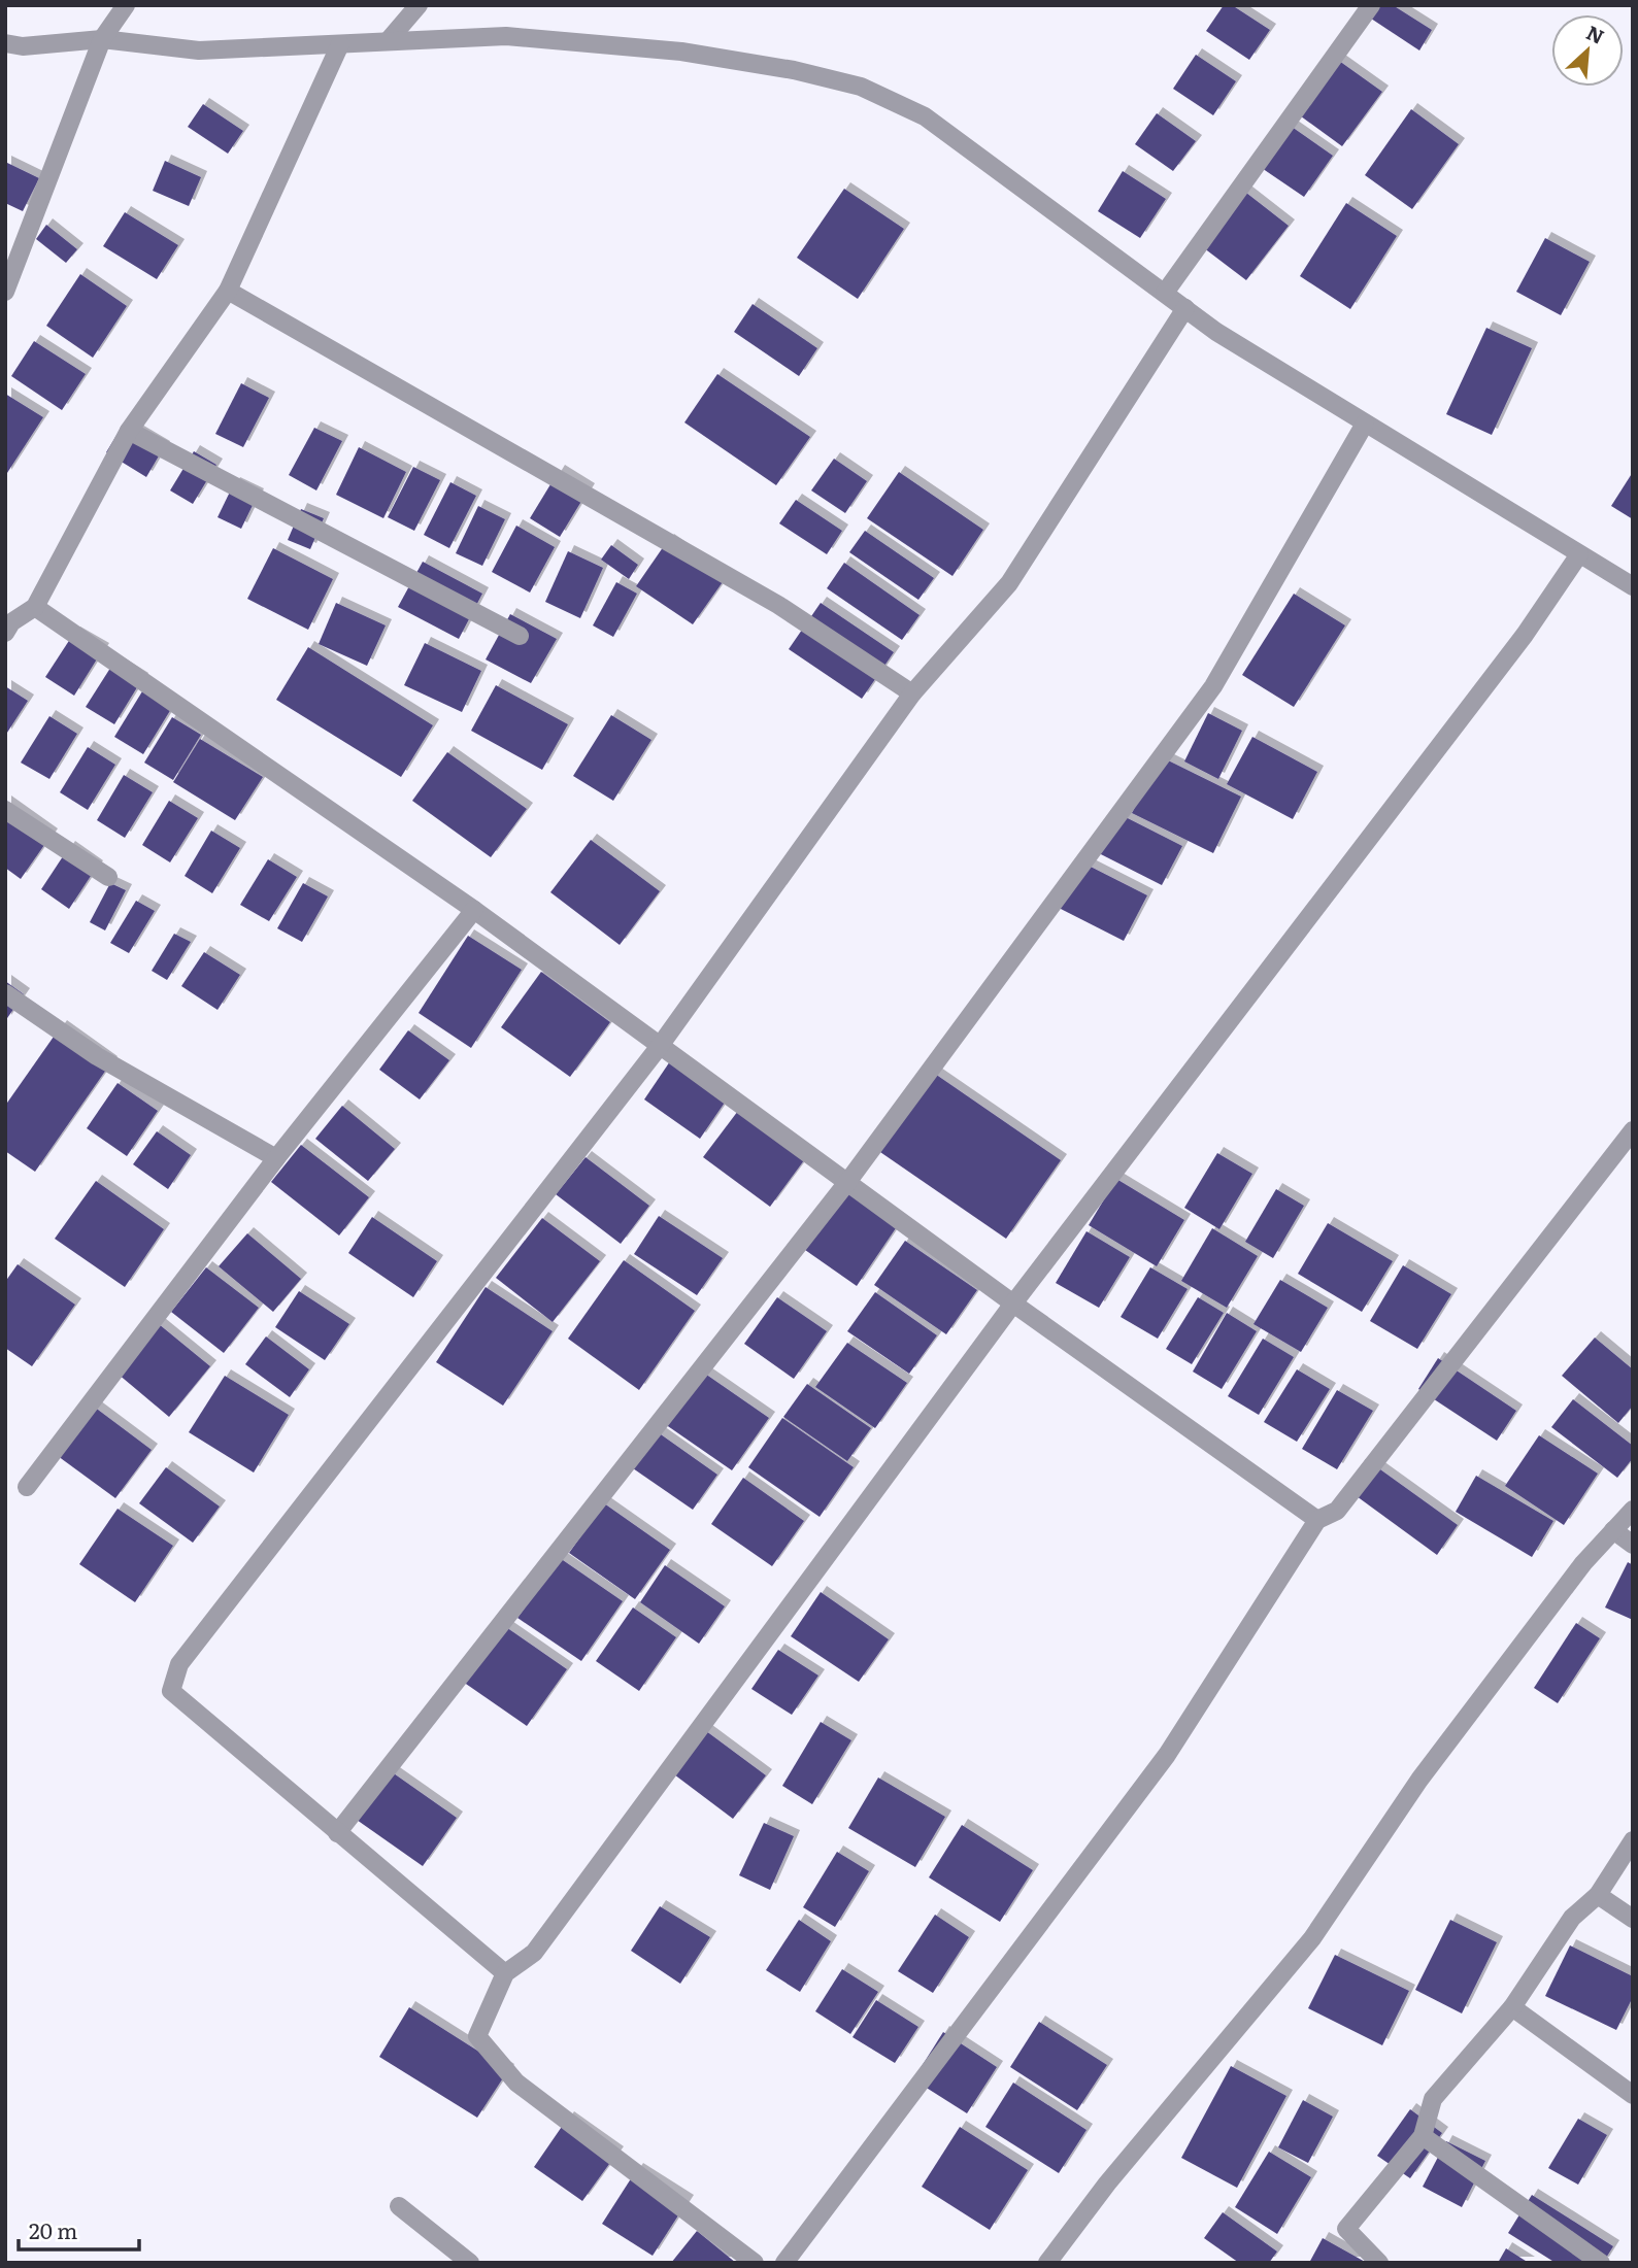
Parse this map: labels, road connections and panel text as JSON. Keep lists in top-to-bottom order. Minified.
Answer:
{"scale_bar":"20 m","north":"top right"}
